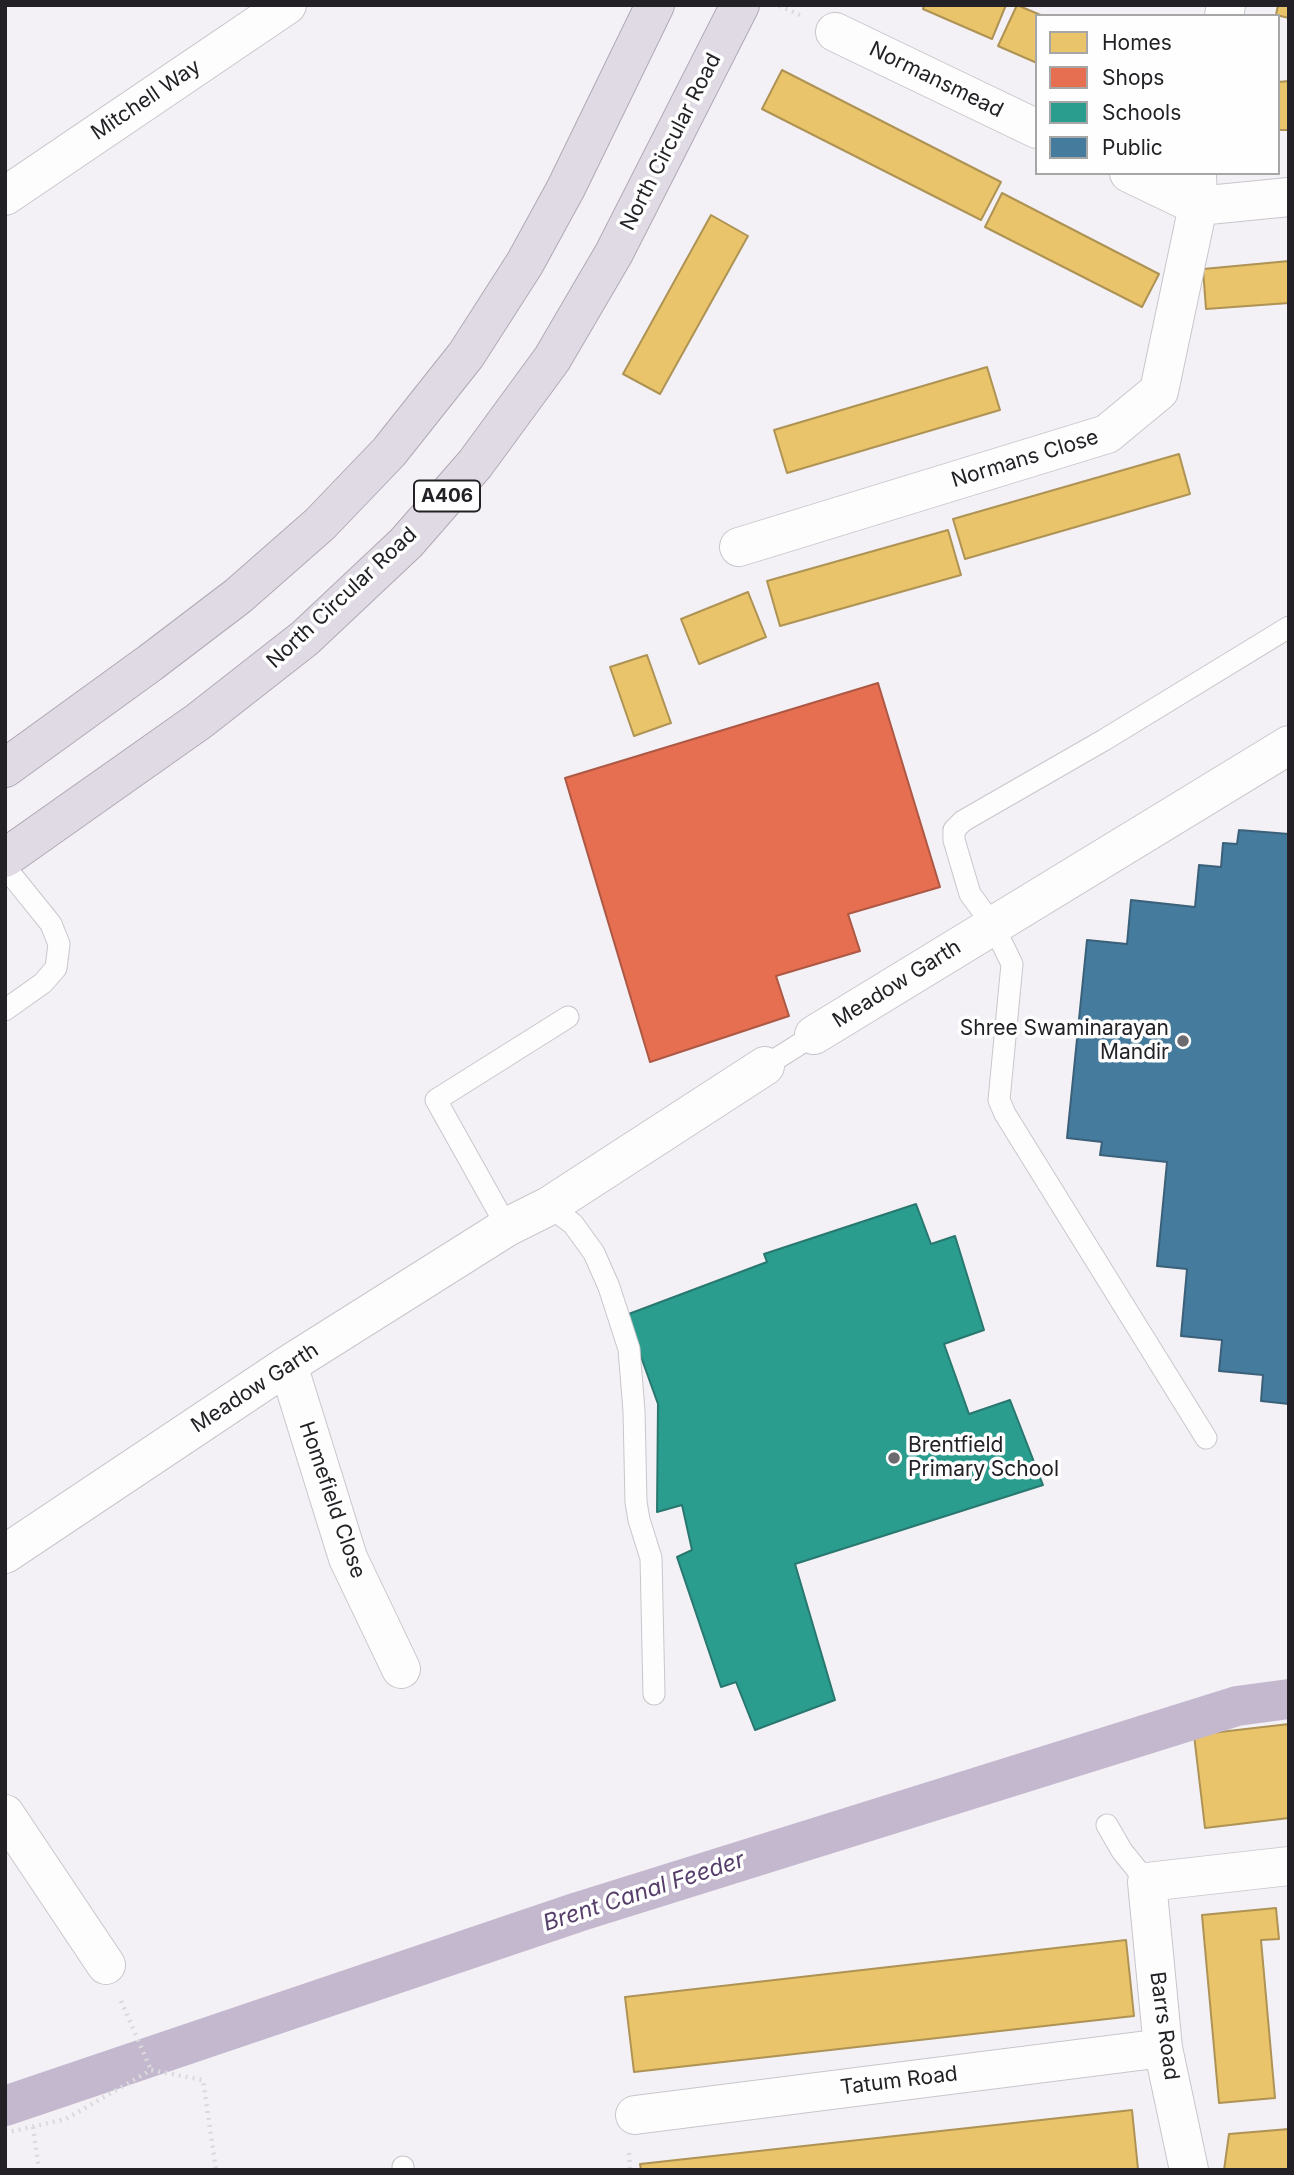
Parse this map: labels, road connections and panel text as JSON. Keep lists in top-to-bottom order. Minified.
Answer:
{"streets":{"highway":["North Circular Road","A406"],"street":["Normansmead","Mitchell Way","Normans Close","Meadow Garth","Homefield Close","Barrs Road","Tatum Road"]},"crossings":[["Meadow Garth","Homefield Close"],["Barrs Road","Tatum Road"]],"water":["Brent Canal Feeder"],"places":["Shree Swaminarayan Mandir","Brentfield Primary School"],"legend":["Homes","Shops","Schools","Public"]}
